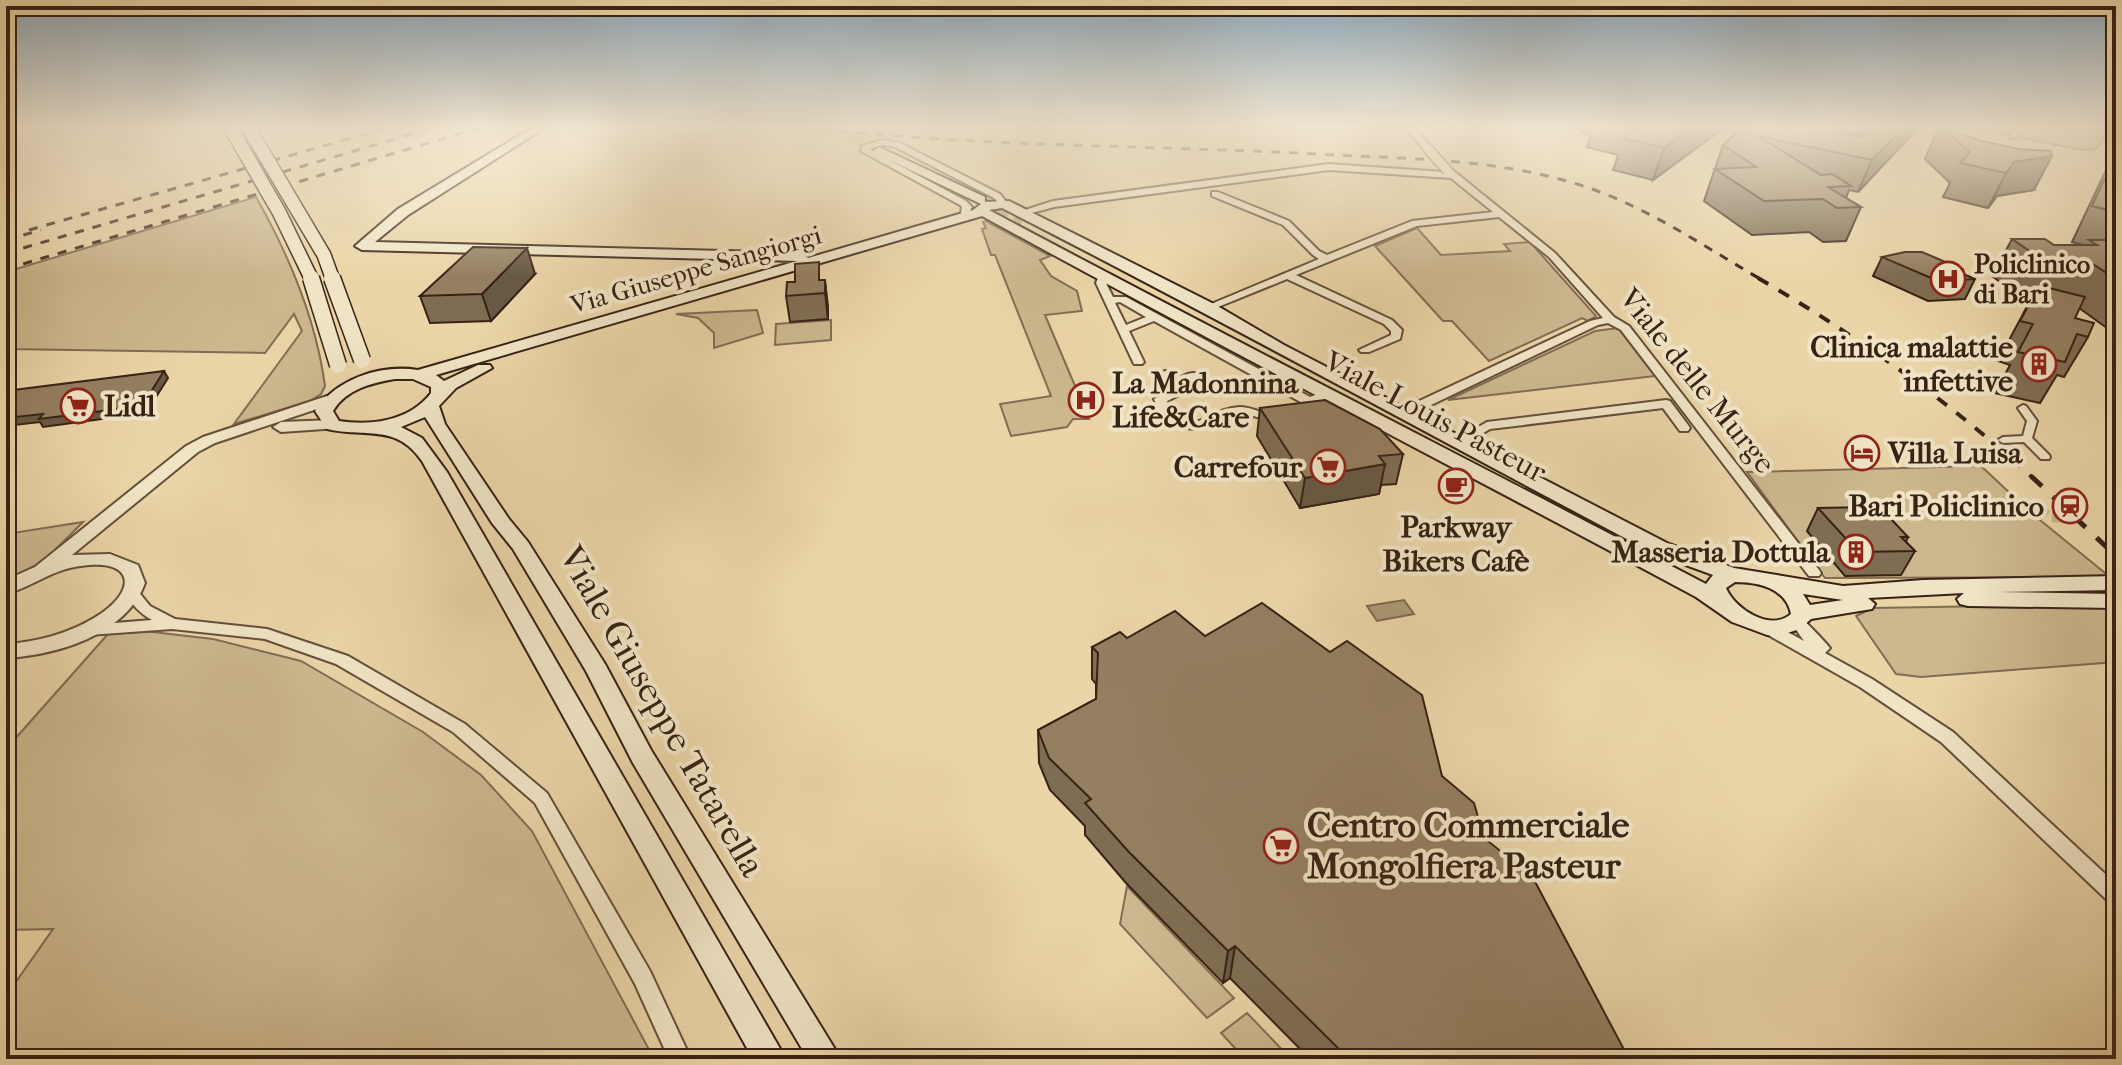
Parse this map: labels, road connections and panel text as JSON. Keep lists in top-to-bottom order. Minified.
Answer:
{"streets":{"main road":["Via Giuseppe Sangiorgi","Viale Louis Pasteur","Viale Giuseppe Tatarella"],"street":["Viale delle Murge"]},"crossings":[["Via Giuseppe Sangiorgi","Viale Louis Pasteur"],["Via Giuseppe Sangiorgi","Viale Giuseppe Tatarella"]],"places":{"hospital":["Policlinico di Bari","La Madonnina Life&Care"],"building":["Clinica malattie infettive","Masseria Dottula"],"supermarket":["Lidl","Carrefour","Centro Commerciale Mongolfiera Pasteur"],"hotel":["Villa Luisa"],"cafe":["Parkway Bikers Cafè"],"station":["Bari Policlinico"]}}
